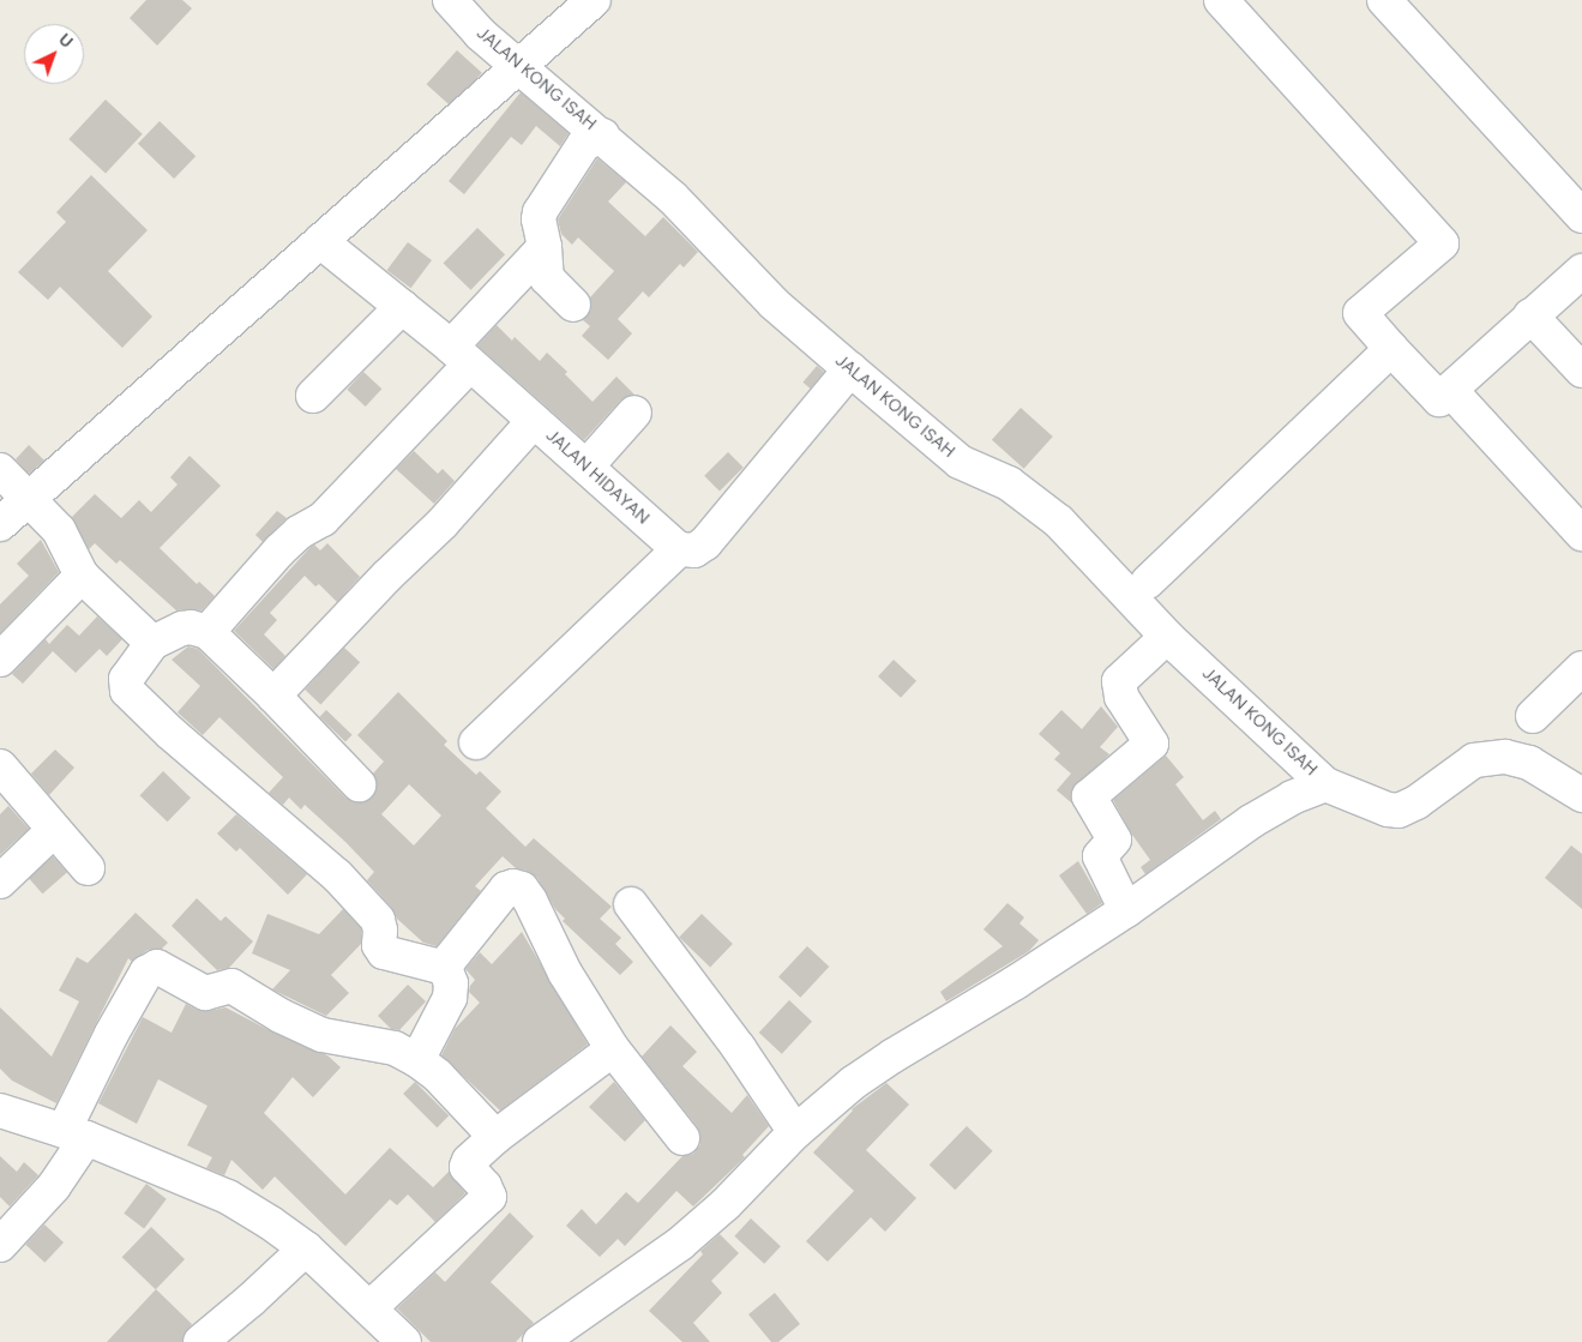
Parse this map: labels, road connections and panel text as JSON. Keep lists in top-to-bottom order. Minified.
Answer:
{"streets":{"street":["JALAN KONG ISAH","JALAN HIDAYAN"]},"north":"top right"}
